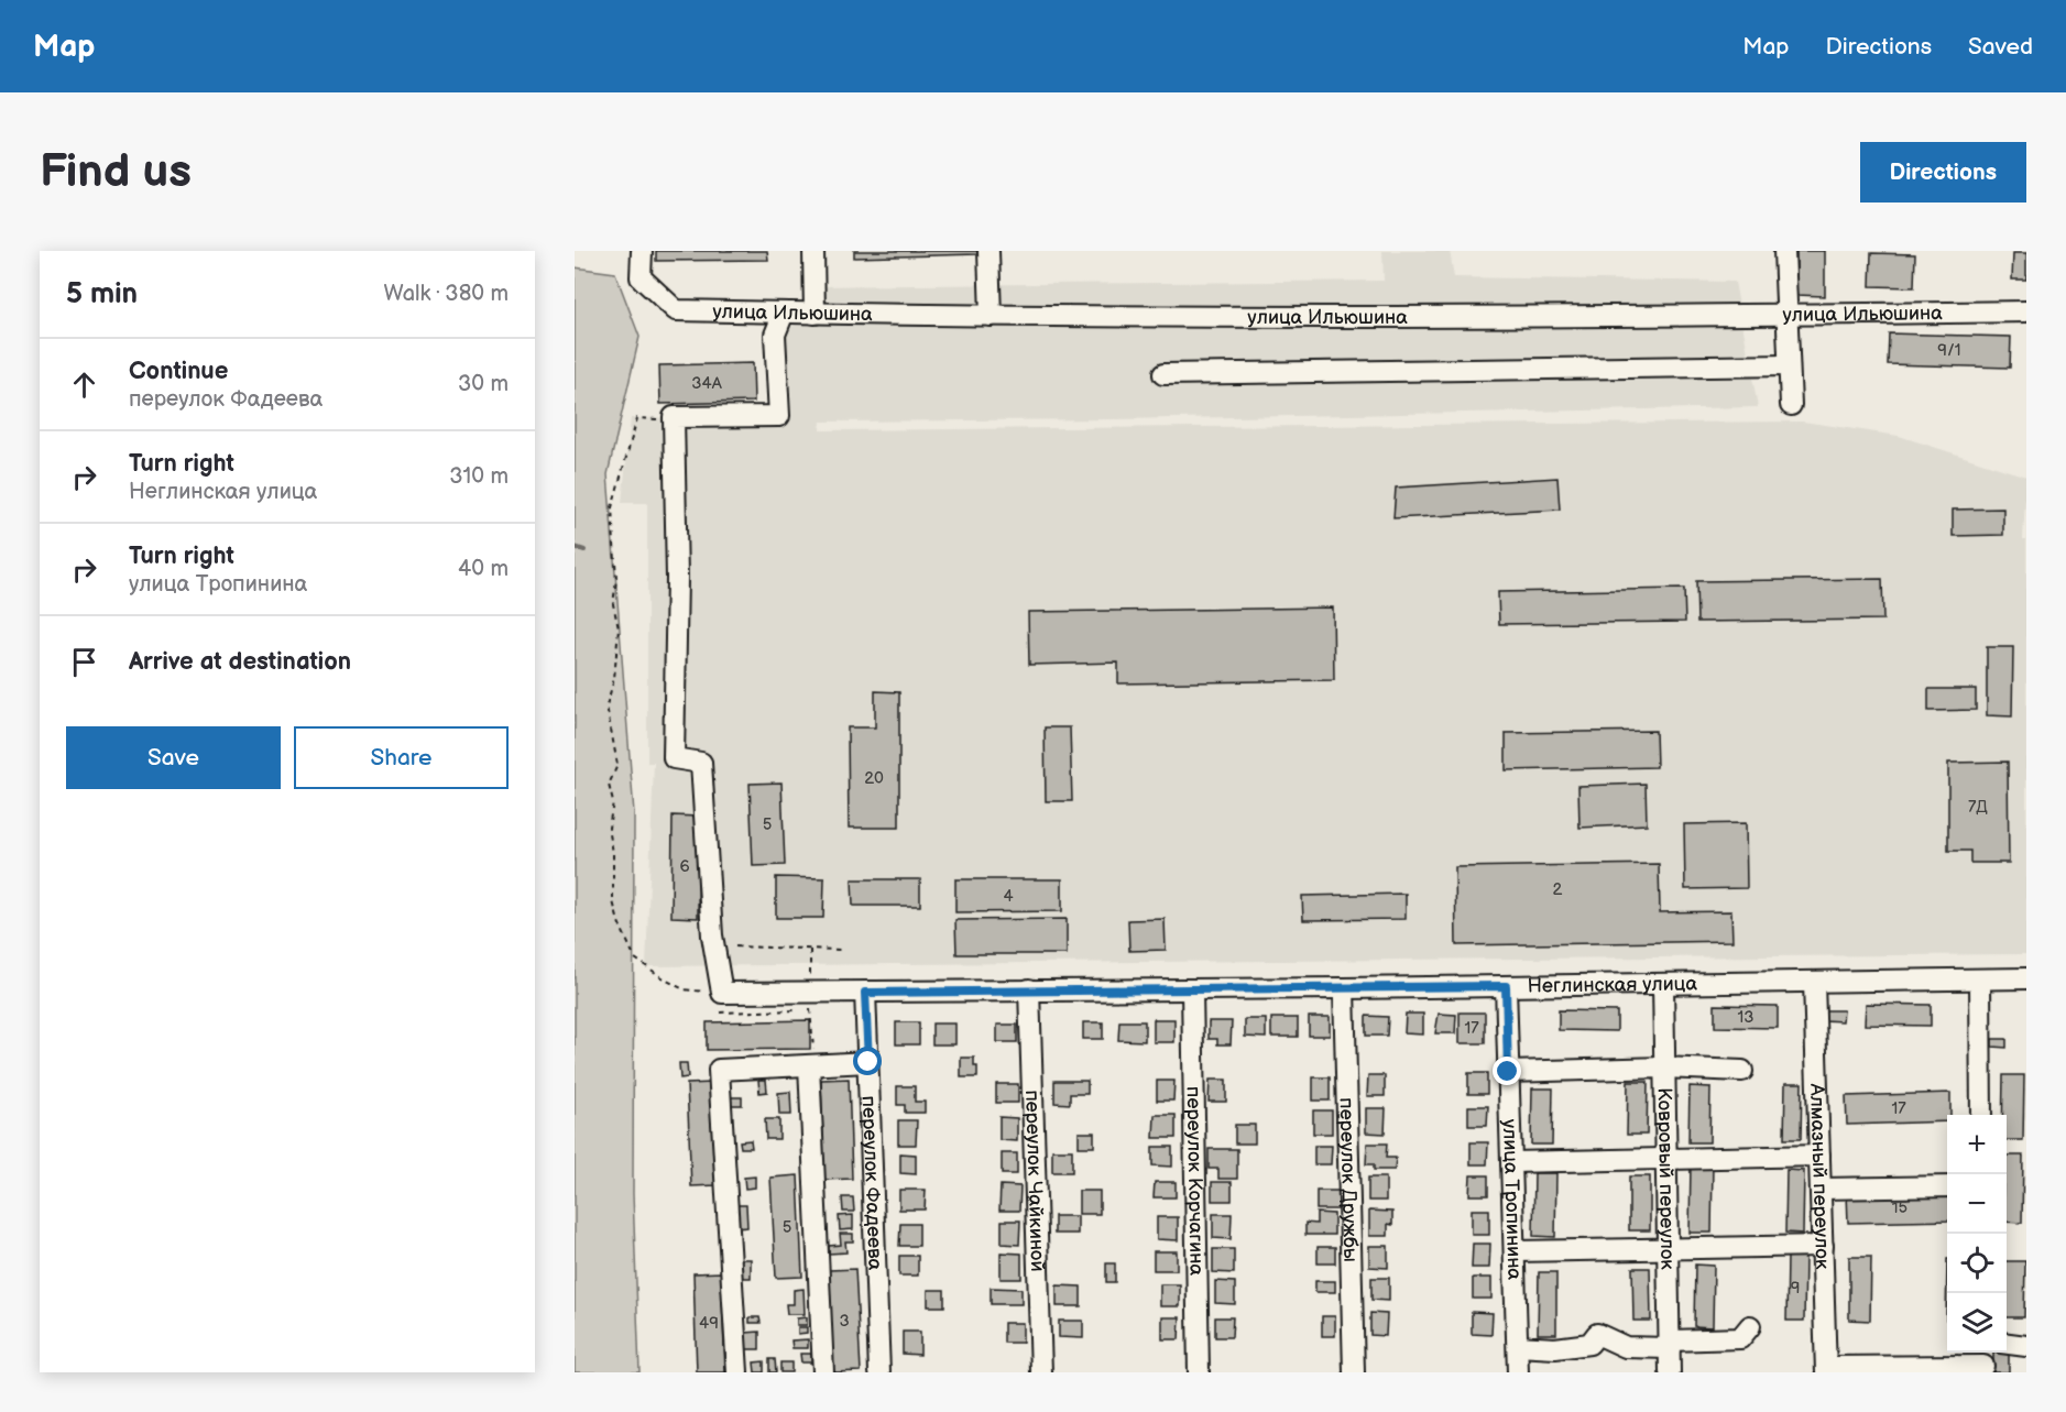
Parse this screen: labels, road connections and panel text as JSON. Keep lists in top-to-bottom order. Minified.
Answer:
{"streets":{"street":["улица Ильюшина","Неглинская улица","Ковровый переулок","Алмазный переулок","переулок Дружбы","переулок Чайкиной","переулок Корчагина","переулок Фадеева","улица Тропинина"]},"crossings":[["Неглинская улица","Ковровый переулок"],["Неглинская улица","Алмазный переулок"],["Неглинская улица","переулок Дружбы"],["Неглинская улица","переулок Чайкиной"],["Неглинская улица","переулок Корчагина"],["Неглинская улица","переулок Фадеева"],["Неглинская улица","улица Тропинина"]],"house_numbers":["9/1","34А","20","7Д","5","6","2","4","13","17","17","15","5","9","3","49"],"page":{"header":"Map","nav":["Map","Directions","Saved"],"buttons":["Directions",["Save","Share"]],"title":"Find us","heading":["5 min","Walk · 380 m"],"list":[["Continue","переулок Фадеева","30 m"],["Turn right","Неглинская улица","310 m"],["Turn right","улица Тропинина","40 m"],"Arrive at destination"],"map_buttons":["+","−"]}}
